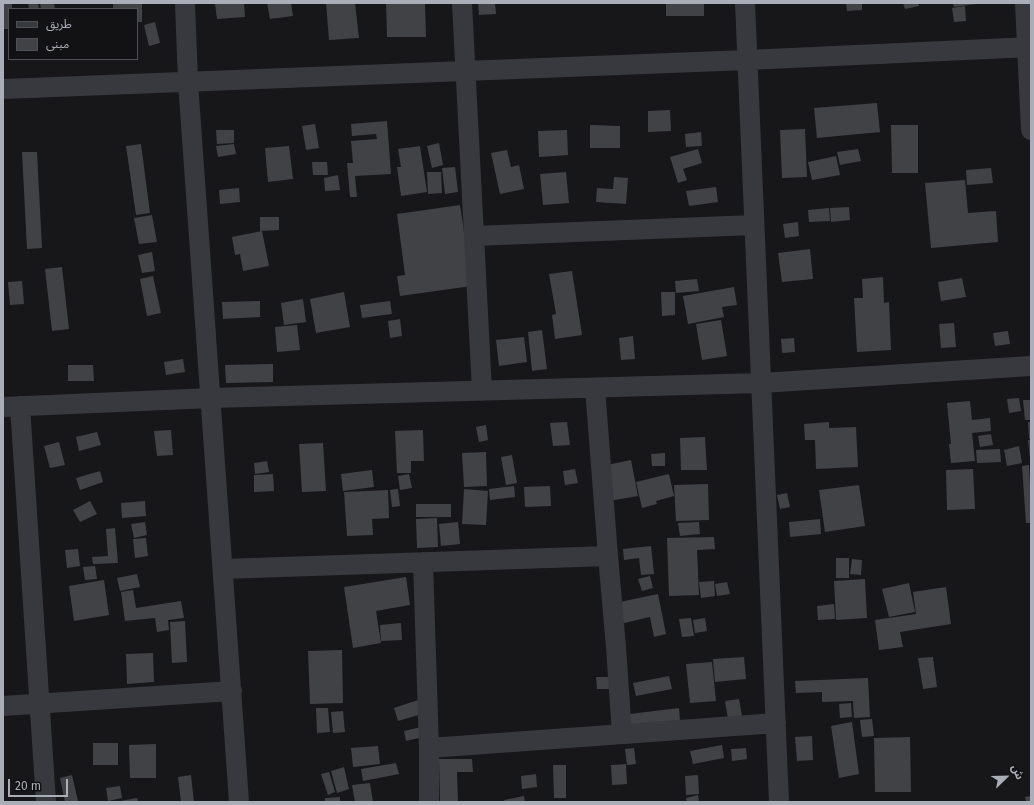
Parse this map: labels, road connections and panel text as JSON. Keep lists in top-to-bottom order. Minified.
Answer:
{"legend":["طريق","مبنى"],"scale_bar":"20 m","north":"top right"}
